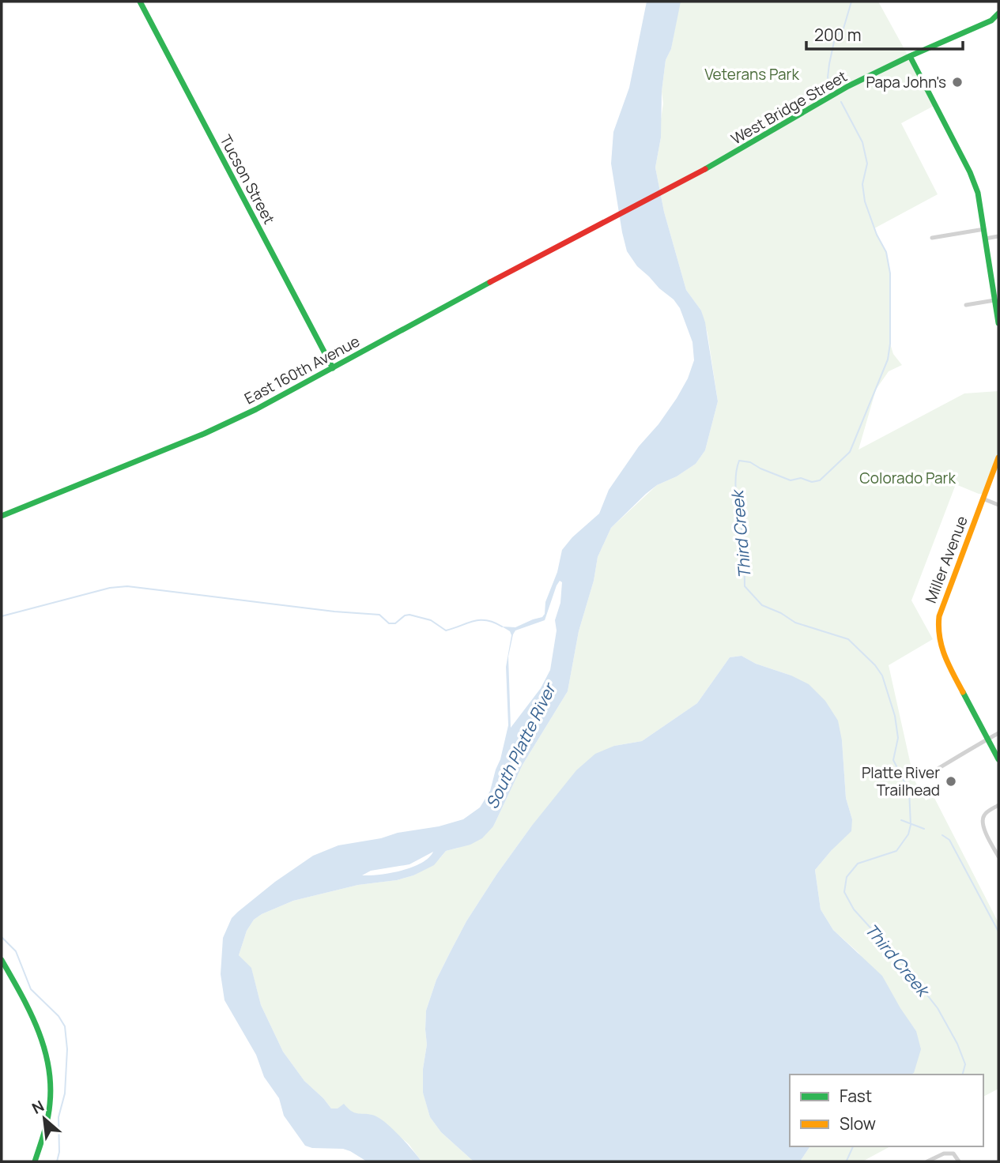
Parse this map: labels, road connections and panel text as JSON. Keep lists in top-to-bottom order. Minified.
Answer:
{"streets":{"street":["West Bridge Street","Tucson Street","East 160th Avenue","Miller Avenue"]},"crossings":[["West Bridge Street","East 160th Avenue"],["Tucson Street","East 160th Avenue"]],"water":["Third Creek","South Platte River"],"parks":["Veterans Park","Colorado Park"],"places":["Papa John's","Platte River Trailhead"],"legend":["Fast","Slow"],"scale_bar":"200 m","north":"top left"}
